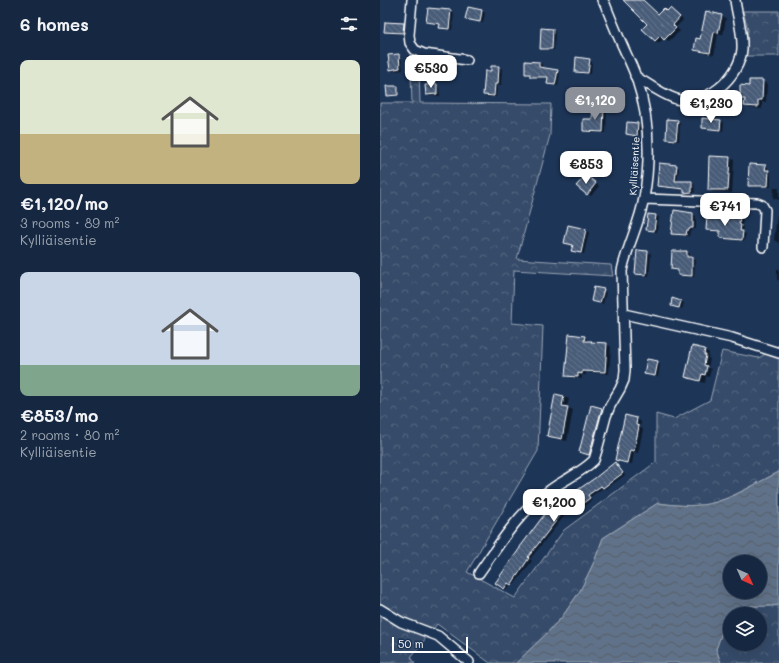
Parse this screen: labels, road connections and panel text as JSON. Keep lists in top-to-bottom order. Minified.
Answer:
{"streets":{"street":["Kylliäisentie"]},"scale_bar":"50 m","north":"bottom right","page":{"heading":"6 homes","list":[{"name":"€1,120/mo","note":"3 rooms · 89 m² · Kylliäisentie"},{"name":"€853/mo","note":"2 rooms · 80 m² · Kylliäisentie"}],"price":["€530","€1,120","€1,230","€853","€741","€1,200"],"scale":"50 m"}}
